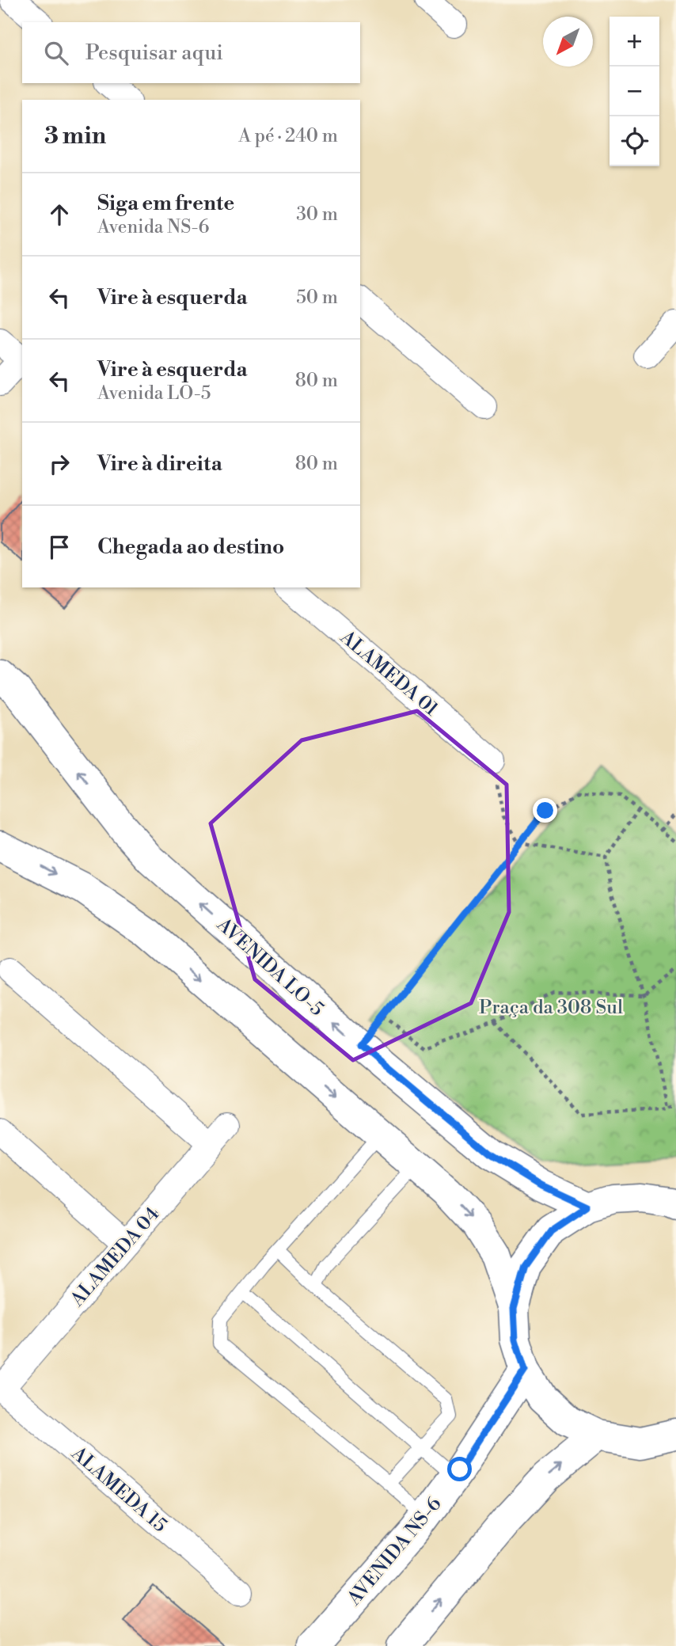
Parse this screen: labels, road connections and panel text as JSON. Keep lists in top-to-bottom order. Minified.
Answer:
{"streets":{"main road":["AVENIDA LO-5","AVENIDA NS-6"],"street":["ALAMEDA 01","ALAMEDA 04","ALAMEDA 15"]},"crossings":[["ALAMEDA 04","ALAMEDA 15"]],"parks":["Praça da 308 Sul"],"north":"bottom left","page":{"map_buttons":["+","−"],"search":"Pesquisar aqui","heading":["3 min","A pé · 240 m"],"list":[["Siga em frente","Avenida NS-6","30 m"],["Vire à esquerda","50 m"],["Vire à esquerda","Avenida LO-5","80 m"],["Vire à direita","80 m"],"Chegada ao destino"]}}
